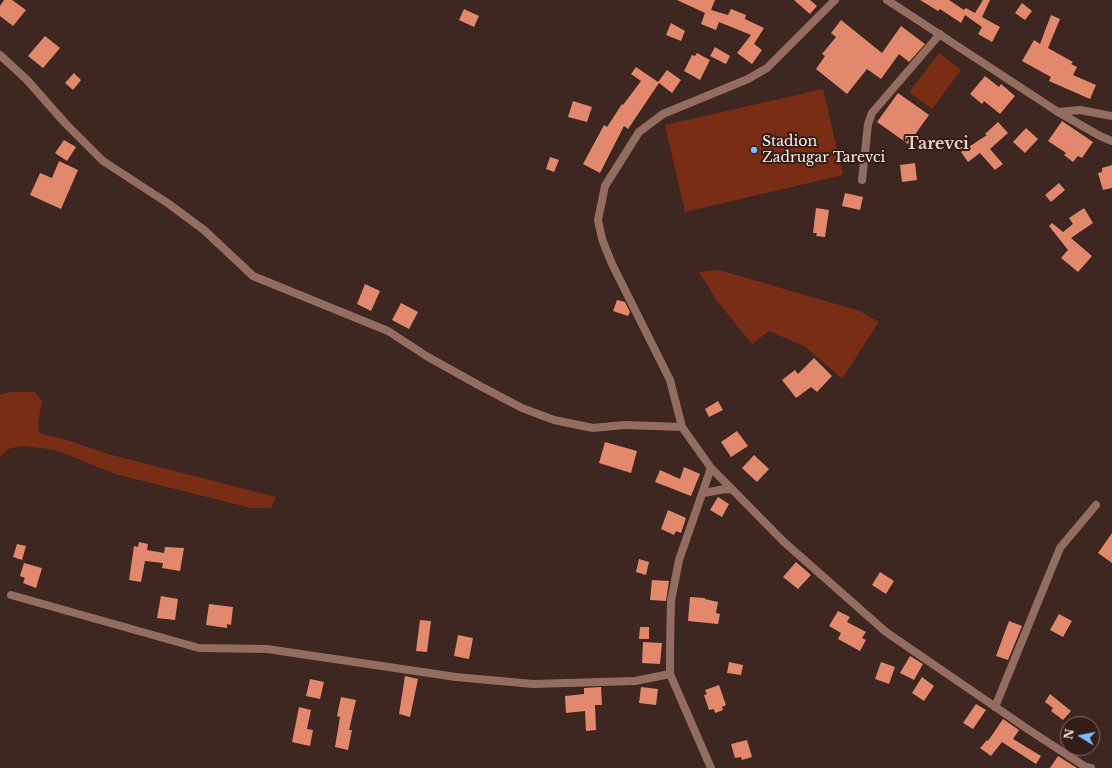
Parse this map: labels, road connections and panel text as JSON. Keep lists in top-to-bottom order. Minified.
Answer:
{"districts":["Tarevci"],"places":["Stadion Zadrugar Tarevci"],"north":"left"}
